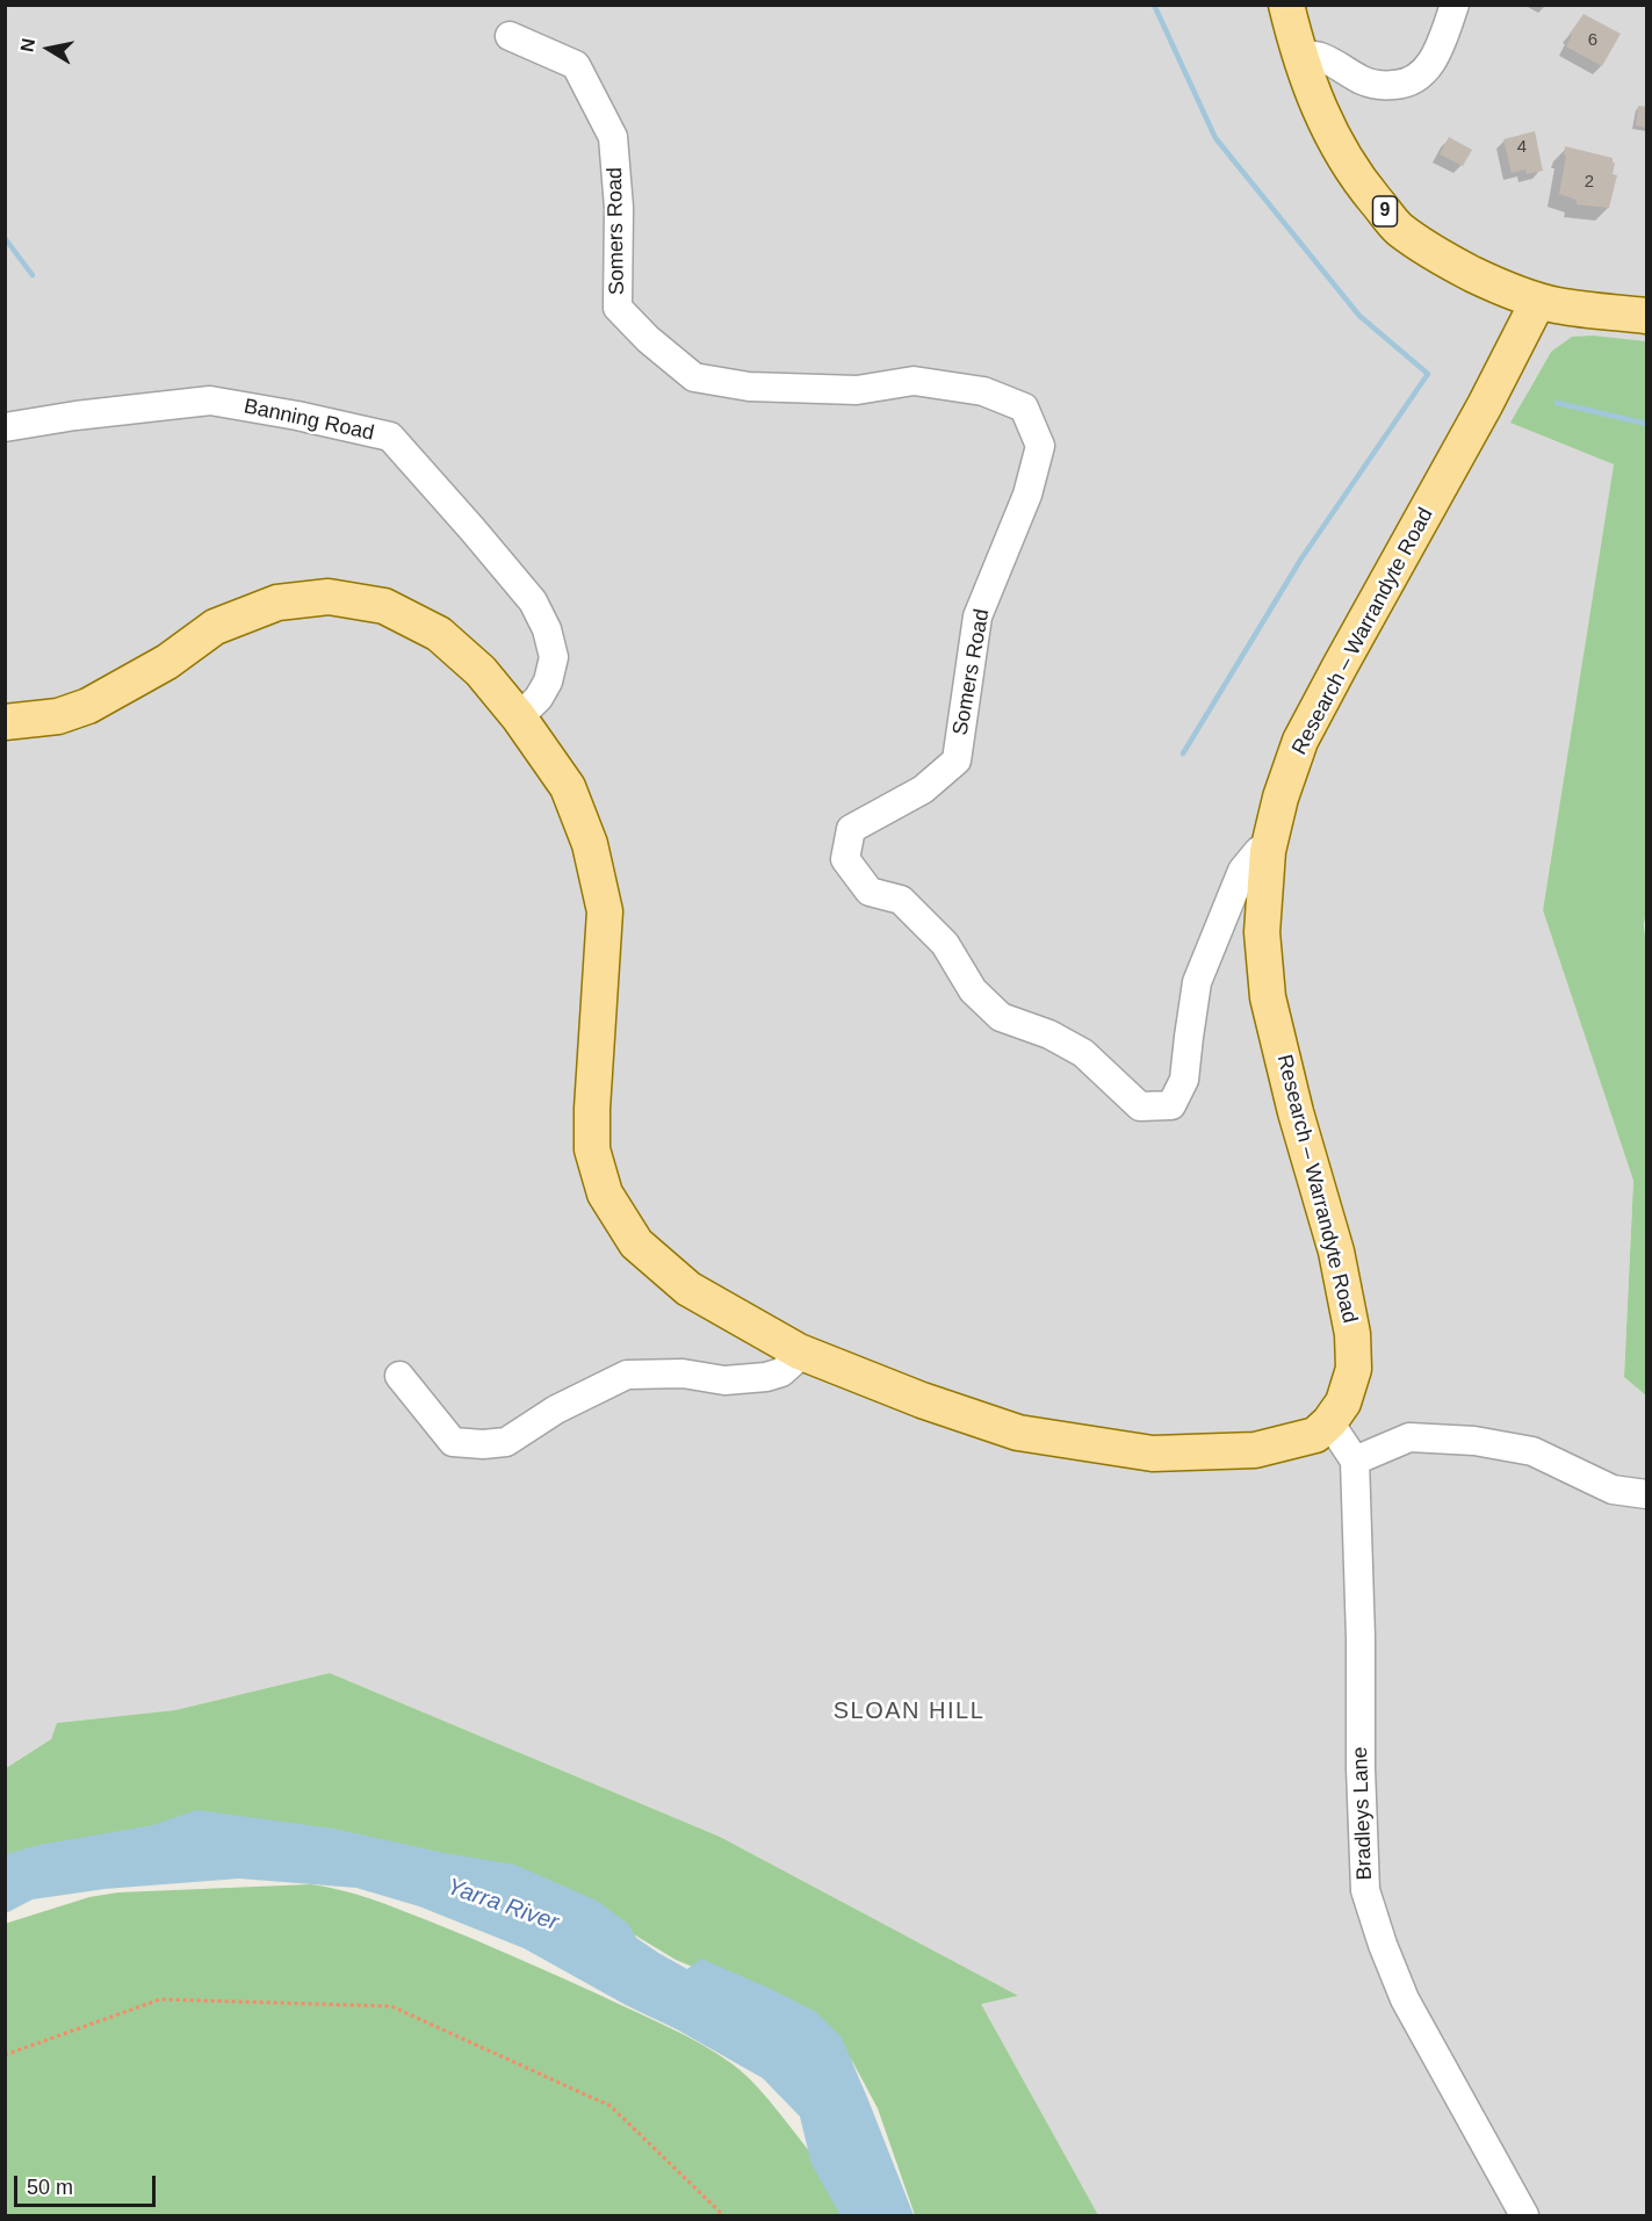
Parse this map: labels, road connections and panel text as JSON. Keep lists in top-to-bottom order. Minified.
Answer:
{"streets":{"main road":["9","Research – Warrandyte Road"],"street":["Somers Road","Banning Road","Bradleys Lane"]},"crossings":[["9","Research – Warrandyte Road"],["Somers Road","Research – Warrandyte Road"]],"districts":["SLOAN HILL"],"water":["Yarra River"],"house_numbers":["6","4","2"],"scale_bar":"50 m","north":"left"}
